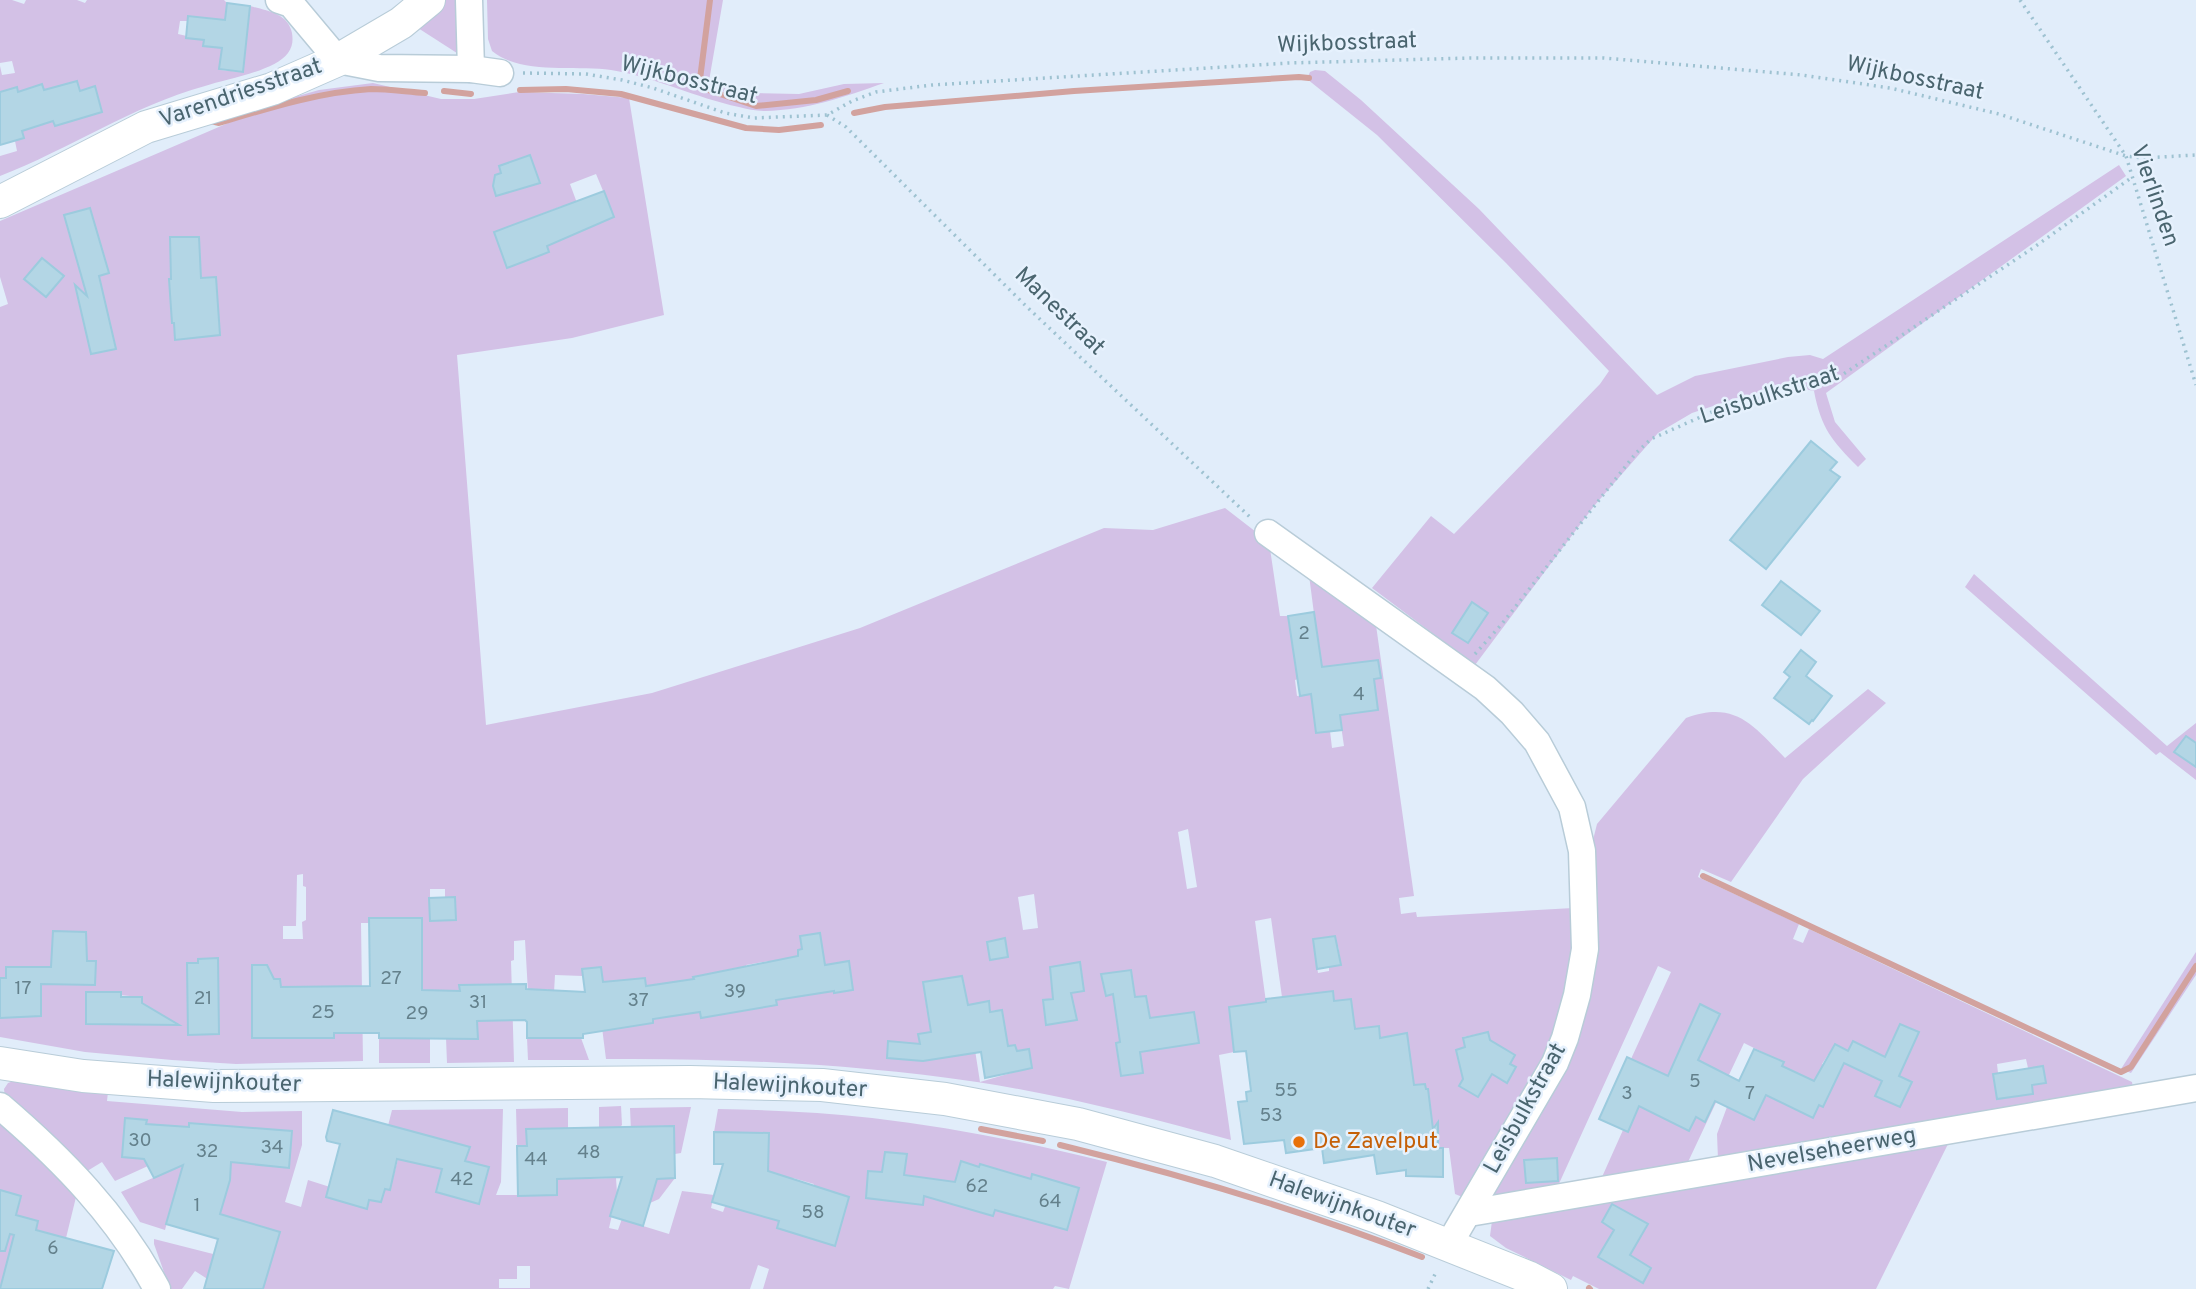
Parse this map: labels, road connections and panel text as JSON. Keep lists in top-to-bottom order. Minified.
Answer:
{"streets":{"street":["Varendriesstraat","Leisbulkstraat","Halewijnkouter","Nevelseheerweg"],"path":["Wijkbosstraat","Vierlinden","Manestraat"]},"crossings":[["Wijkbosstraat","Varendriesstraat"],["Wijkbosstraat","Vierlinden"],["Wijkbosstraat","Manestraat"],["Vierlinden","Leisbulkstraat"],["Manestraat","Leisbulkstraat"],["Leisbulkstraat","Halewijnkouter"],["Leisbulkstraat","Nevelseheerweg"]],"places":["De Zavelput"],"house_numbers":["2","4","27","17","39","21","37","31","25","29","5","55","3","7","53","30","34","32","48","44","42","62","64","1","58","6"]}
